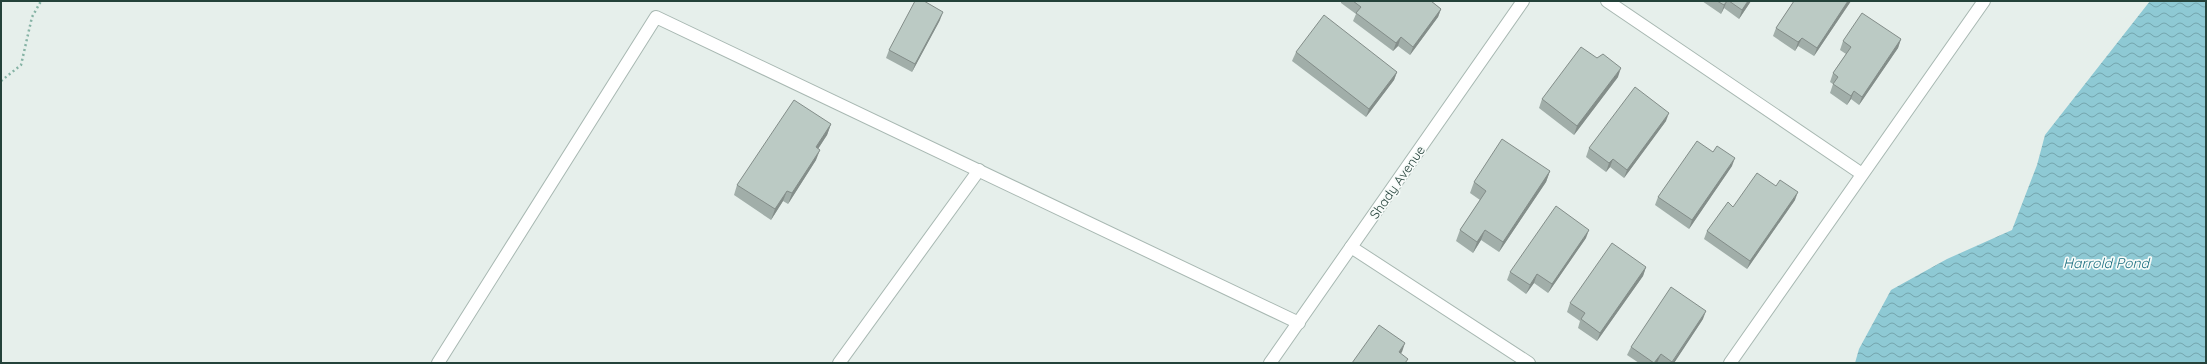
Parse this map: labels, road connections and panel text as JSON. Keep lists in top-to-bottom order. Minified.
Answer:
{"streets":{"street":["Shady Avenue"]},"water":["Harrold Pond"]}
